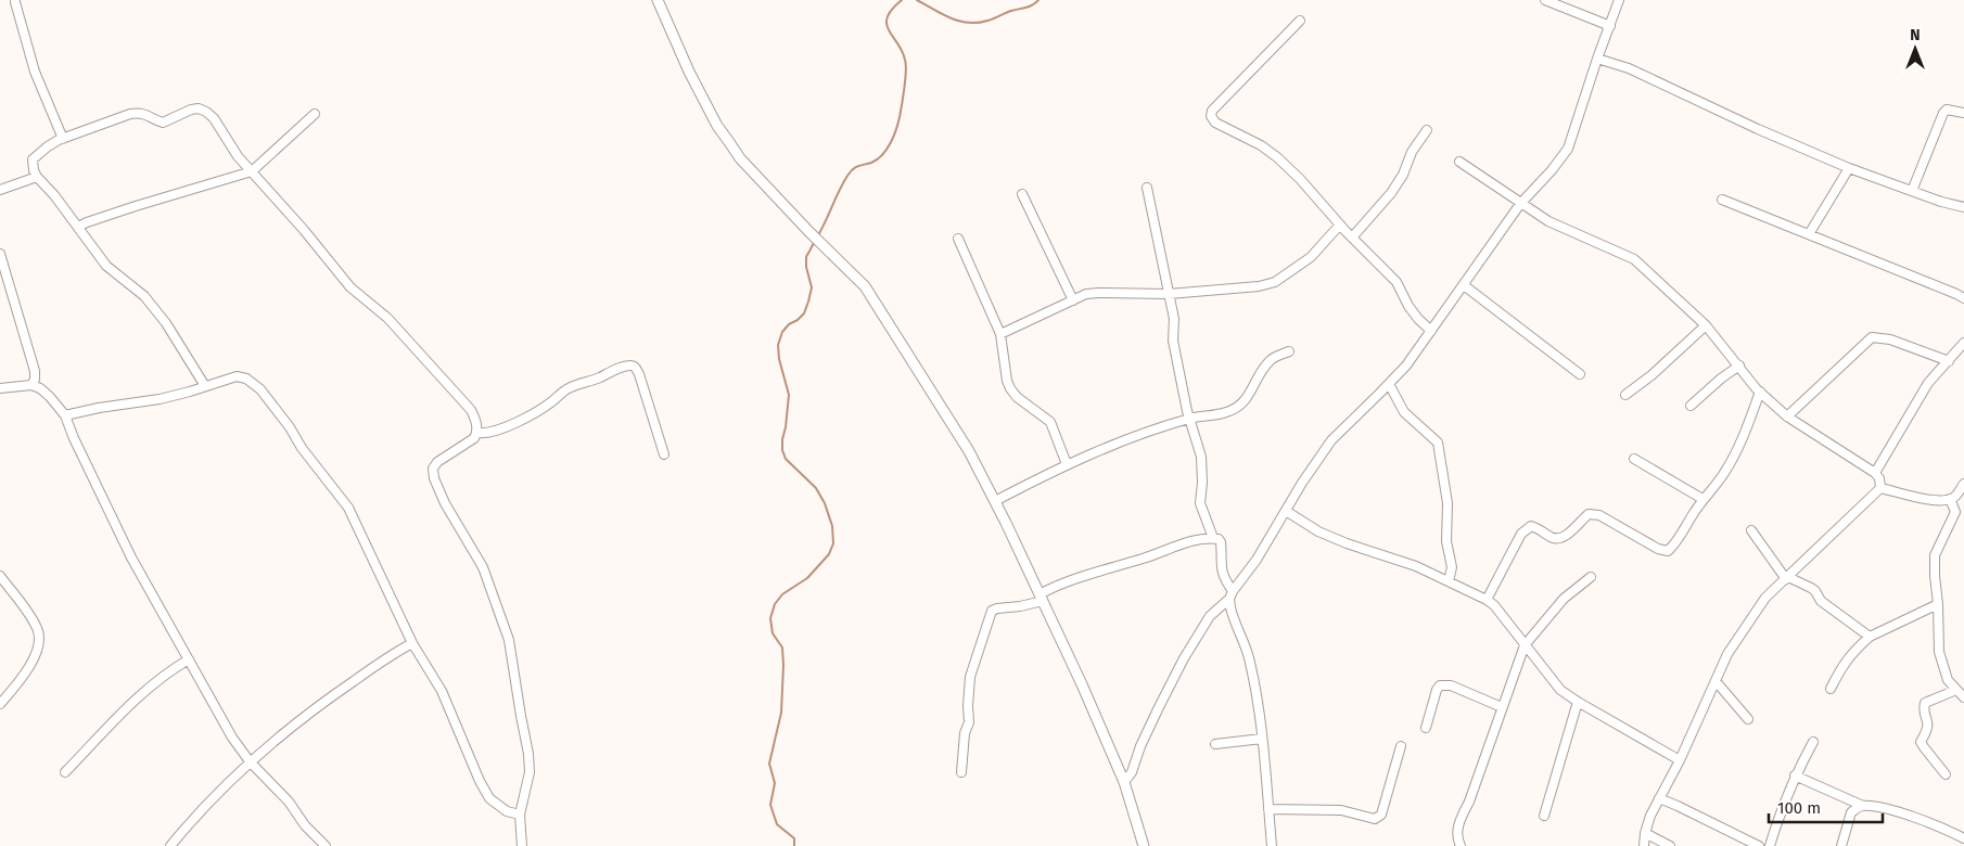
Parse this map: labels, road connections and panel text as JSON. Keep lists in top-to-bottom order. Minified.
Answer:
{"scale_bar":"100 m","north":"top"}
